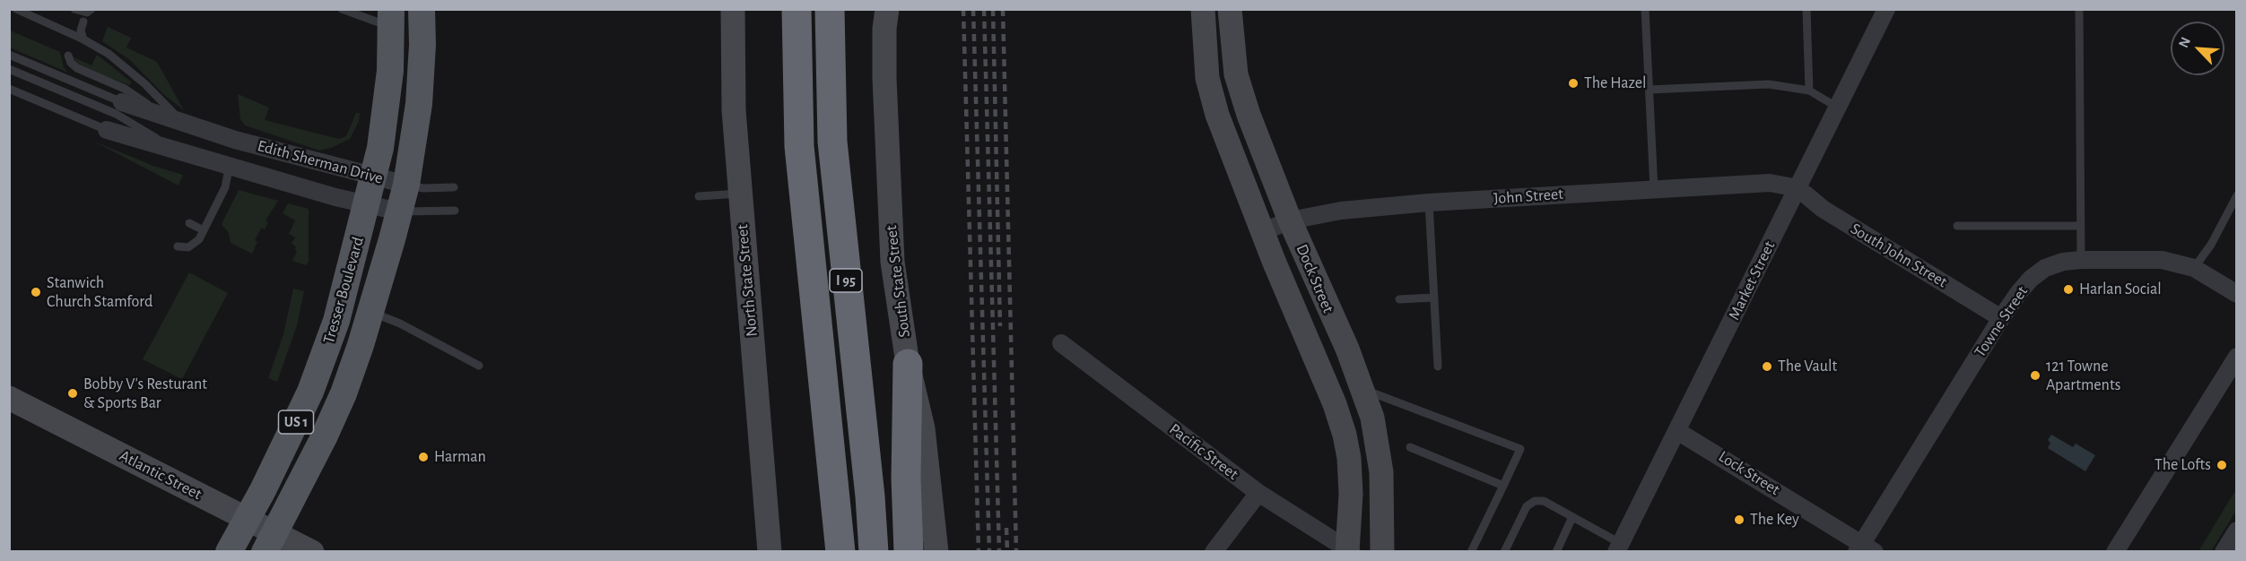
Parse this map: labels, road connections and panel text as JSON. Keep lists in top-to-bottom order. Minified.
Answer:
{"streets":{"highway":["I 95"],"main road":["Dock Street","North State Street","South State Street","Tresser Boulevard","US 1","Atlantic Street"],"street":["Edith Sherman Drive","John Street","South John Street","Market Street","Towne Street","Pacific Street","Lock Street"]},"crossings":[["Edith Sherman Drive","Tresser Boulevard"],["John Street","South John Street"],["John Street","Dock Street"],["John Street","Market Street"],["South John Street","Market Street"],["South John Street","Towne Street"],["Dock Street","Pacific Street"],["Market Street","Lock Street"],["Tresser Boulevard","Atlantic Street"],["Towne Street","Lock Street"]],"places":["The Hazel","Harlan Social","Stanwich Church Stamford","The Vault","121 Towne Apartments","Bobby V's Resturant & Sports Bar","Harman","The Lofts","The Key"],"north":"top left"}
